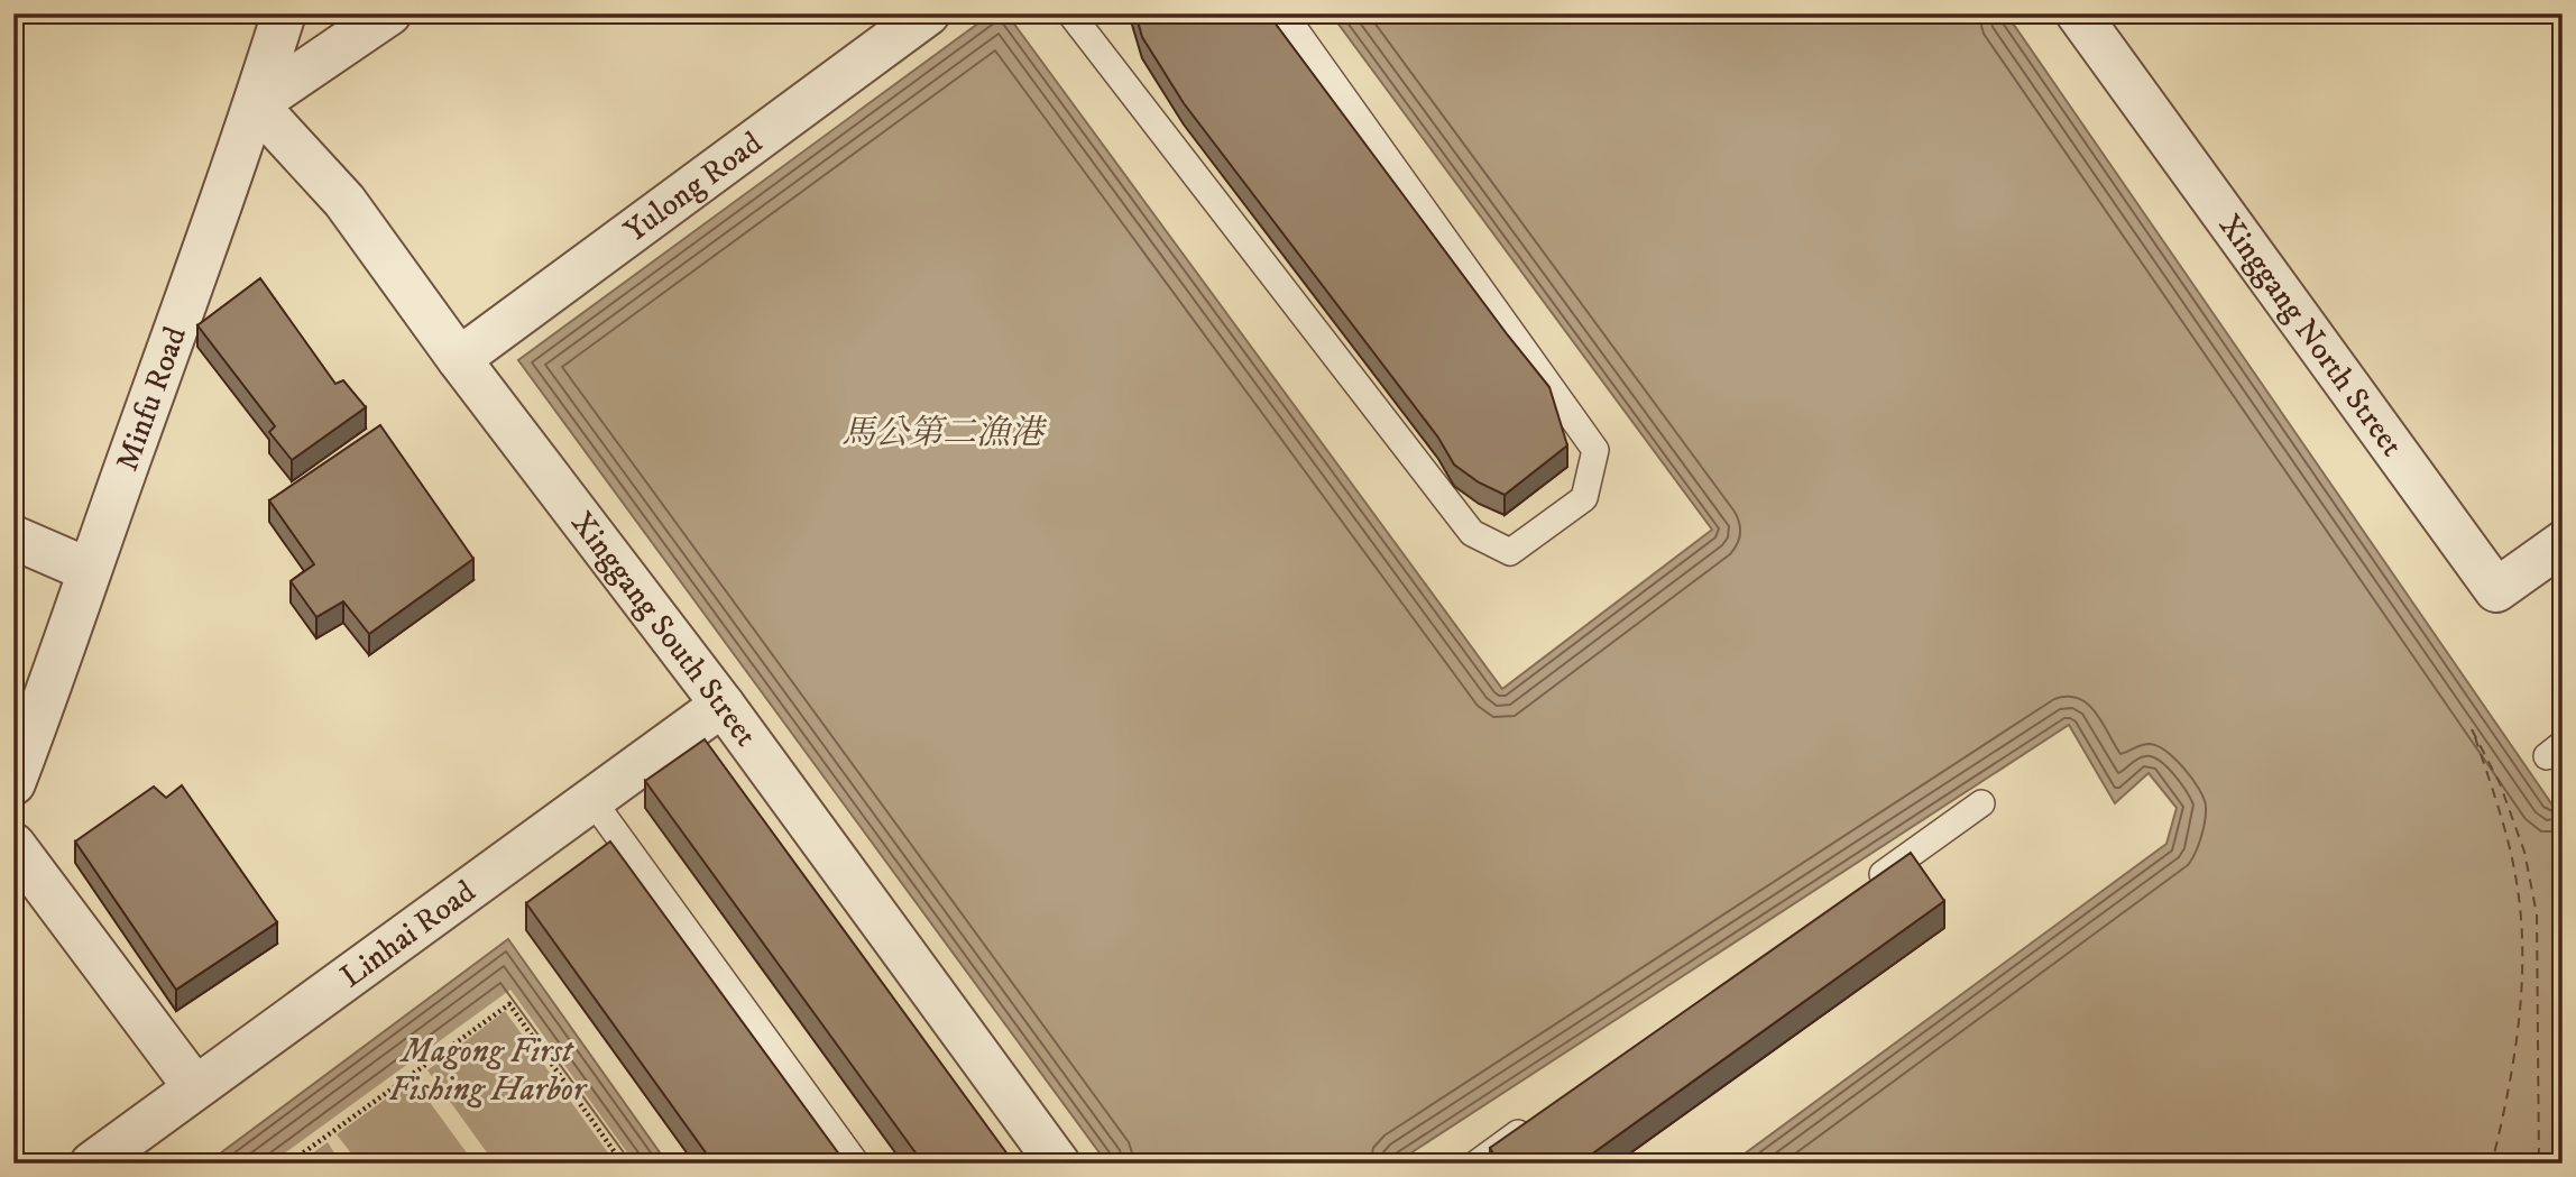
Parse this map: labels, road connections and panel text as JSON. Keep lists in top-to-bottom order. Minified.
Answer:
{"streets":{"street":["Yulong Road","Xinggang North Street","Minfu Road","Xinggang South Street","Linhai Road"]},"crossings":[["Yulong Road","Xinggang South Street"],["Minfu Road","Xinggang South Street"],["Xinggang South Street","Linhai Road"]],"water":["馬公第二漁港","Magong First Fishing Harbor"]}
